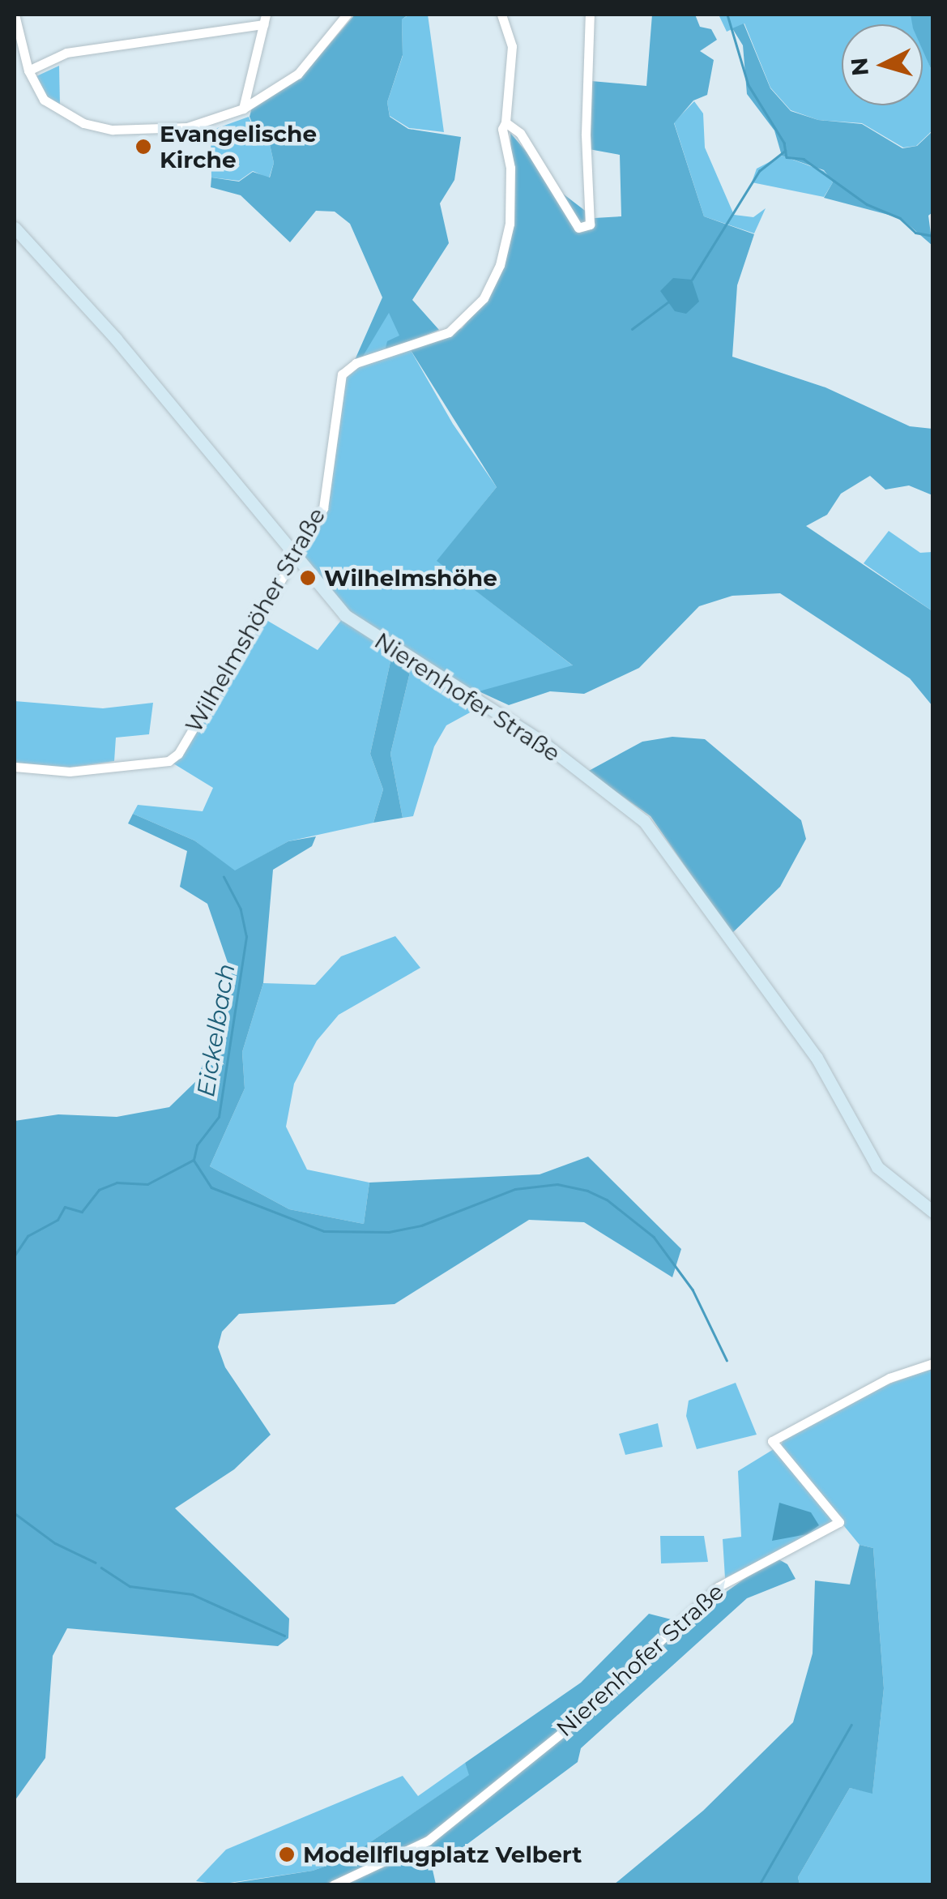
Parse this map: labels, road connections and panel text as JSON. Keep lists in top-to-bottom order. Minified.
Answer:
{"streets":{"street":["Wilhelmshöher Straße","Nierenhofer Straße"]},"crossings":[["Wilhelmshöher Straße","Nierenhofer Straße"]],"water":["Eickelbach"],"places":["Evangelische Kirche","Wilhelmshöhe","Modellflugplatz Velbert"],"north":"left"}
